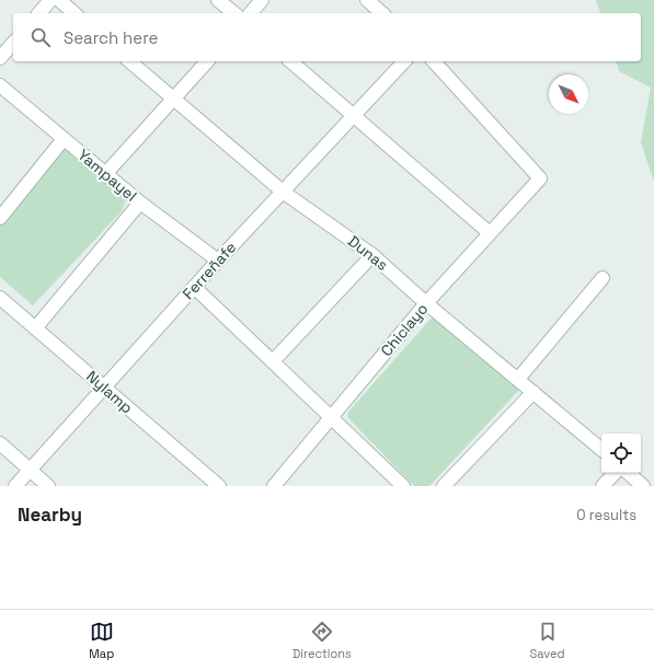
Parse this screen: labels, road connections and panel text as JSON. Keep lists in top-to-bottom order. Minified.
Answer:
{"streets":{"street":["Yampayel","Dunas","Ferreñafe","Chiclayo","Nylamp"]},"crossings":[["Yampayel","Ferreñafe"],["Dunas","Ferreñafe"],["Dunas","Chiclayo"],["Ferreñafe","Nylamp"]],"north":"bottom right","page":{"search":"Search here","heading":["Nearby","0 results"],"nav":["Map","Directions","Saved"]}}
